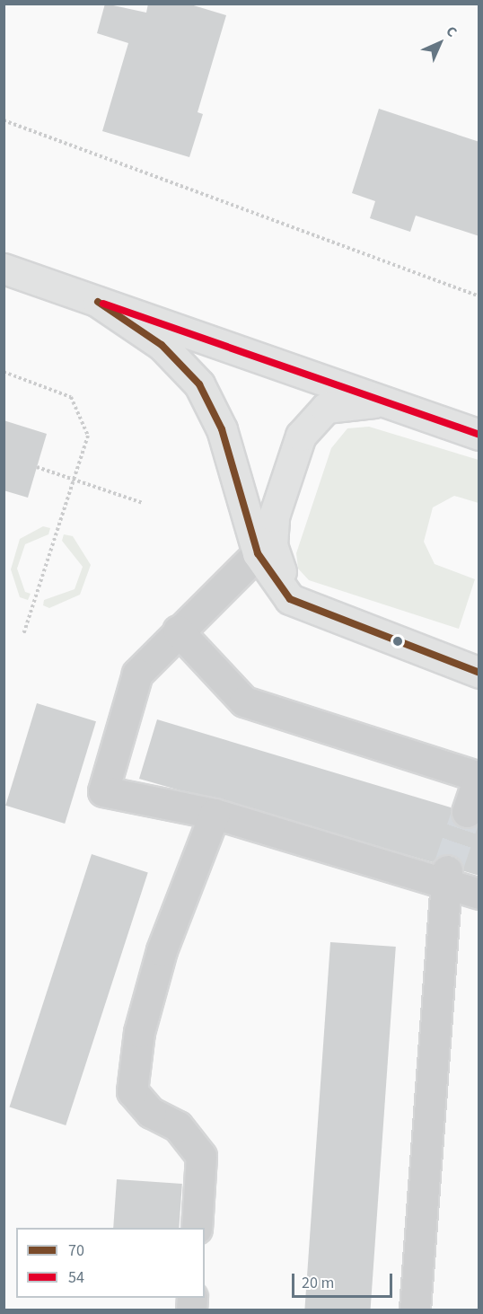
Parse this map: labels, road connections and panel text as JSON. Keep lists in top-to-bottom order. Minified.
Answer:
{"lines":["transit line 70","transit line 54"],"legend":["70","54"],"scale_bar":"20 m","north":"top right"}
